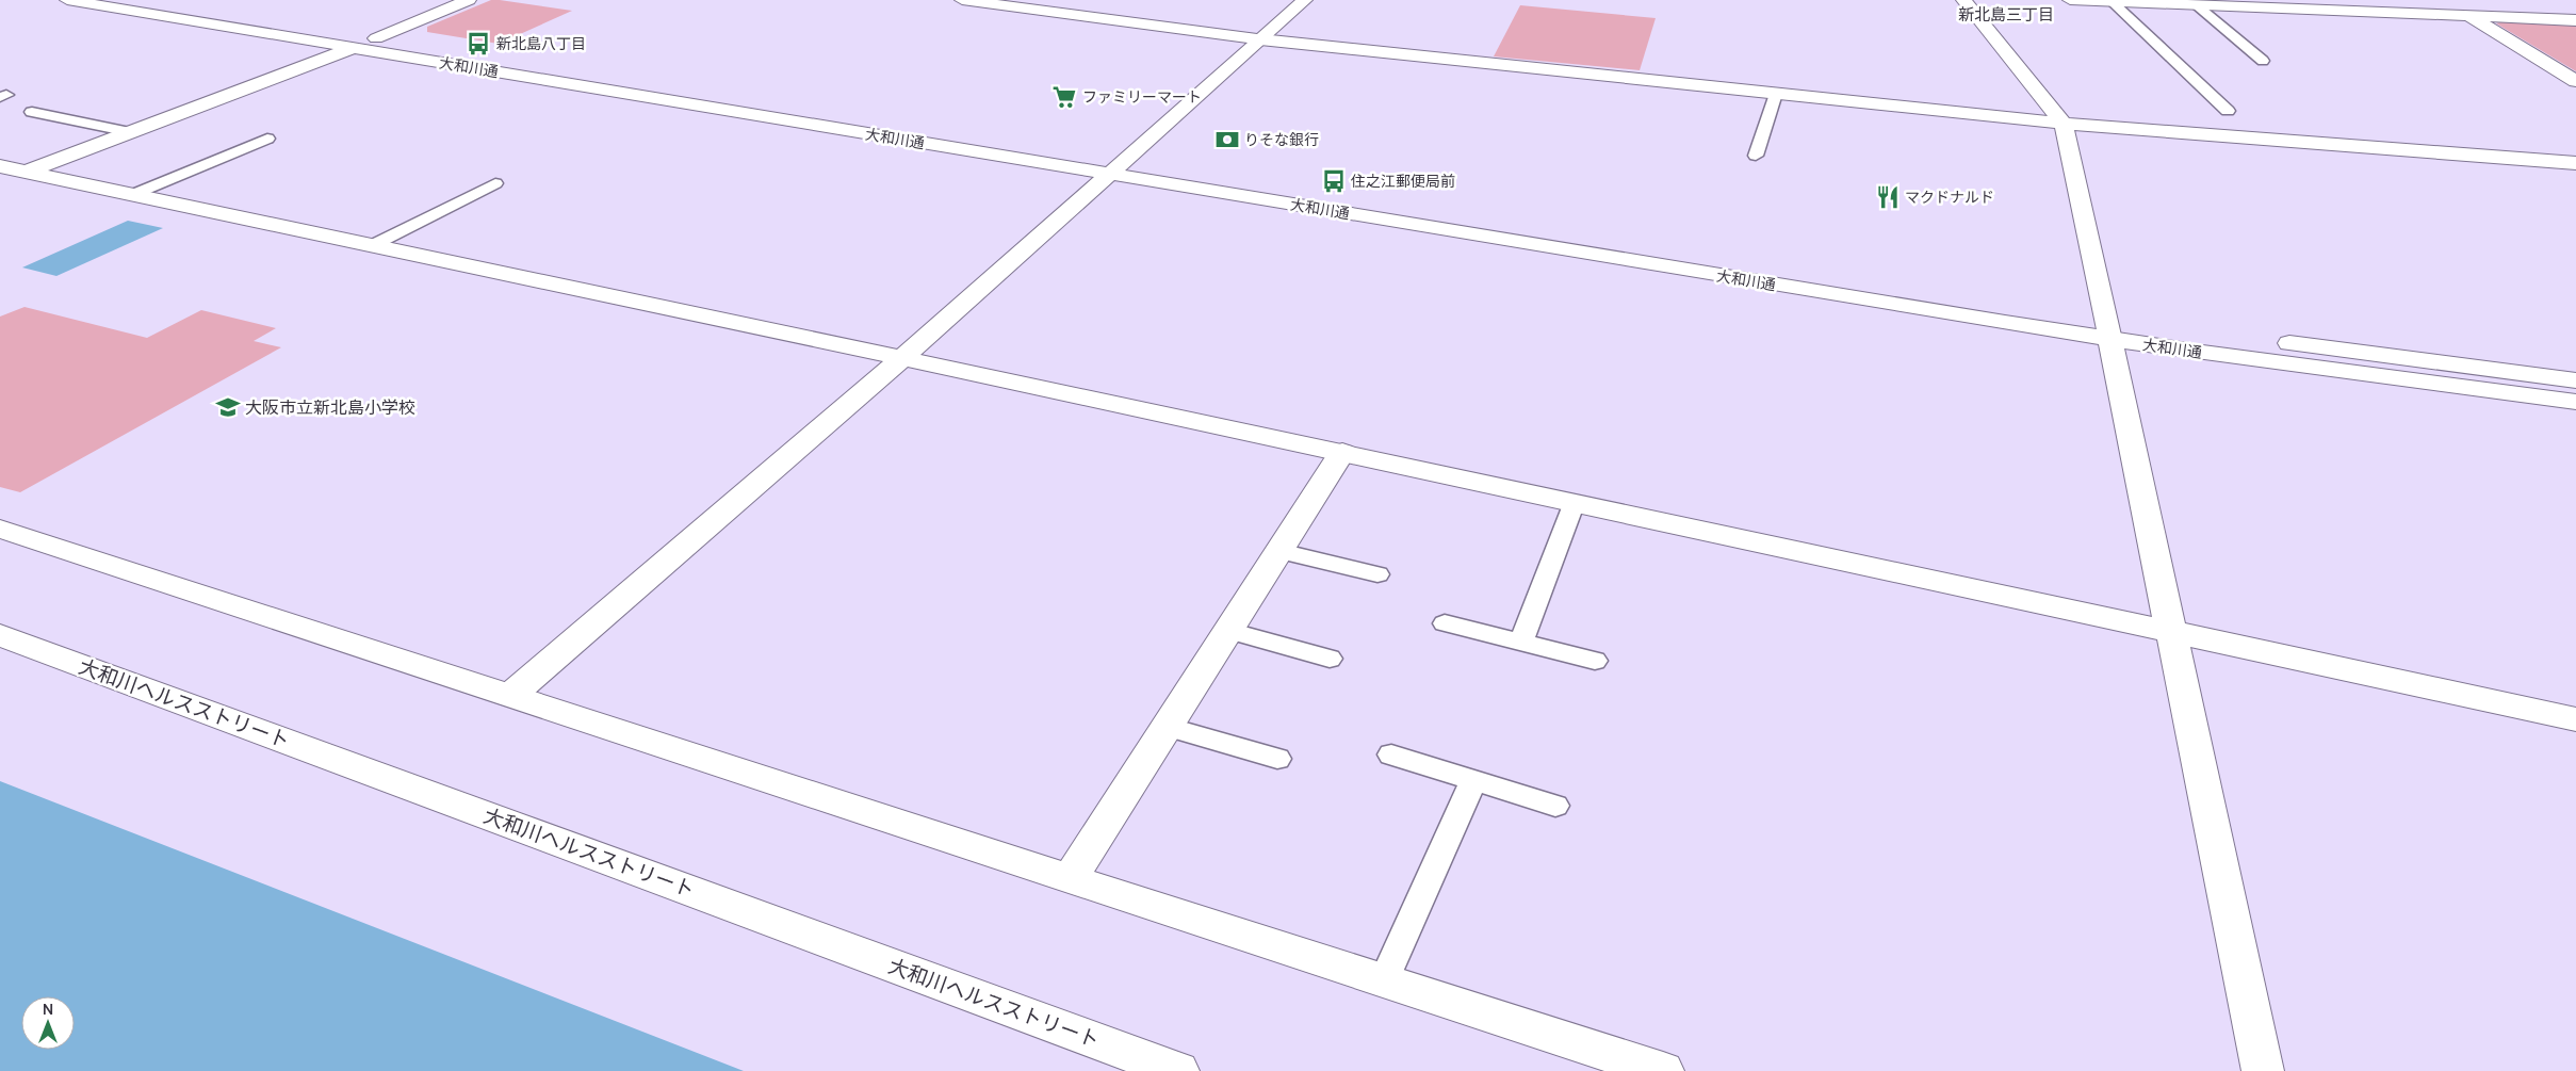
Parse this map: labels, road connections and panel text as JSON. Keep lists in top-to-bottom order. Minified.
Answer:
{"streets":{"street":["大和川通","大和川ヘルスストリート"]},"districts":["新北島三丁目"],"places":{"bus stop":["新北島八丁目","住之江郵便局前"],"supermarket":["ファミリーマート"],"bank":["りそな銀行"],"restaurant":["マクドナルド"],"school or university":["大阪市立新北島小学校"]},"north":"top"}
